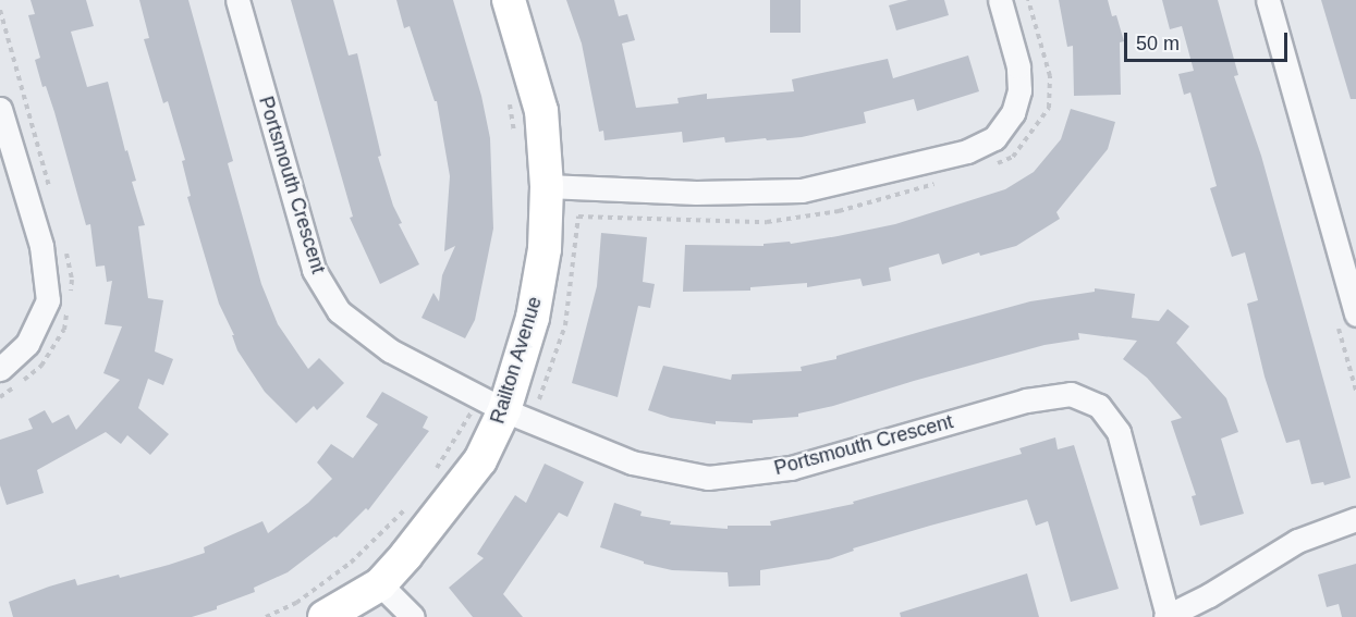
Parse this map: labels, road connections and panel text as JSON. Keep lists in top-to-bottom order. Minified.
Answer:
{"streets":{"street":["Portsmouth Crescent","Railton Avenue"]},"crossings":[["Portsmouth Crescent","Railton Avenue"]],"scale_bar":"50 m"}
